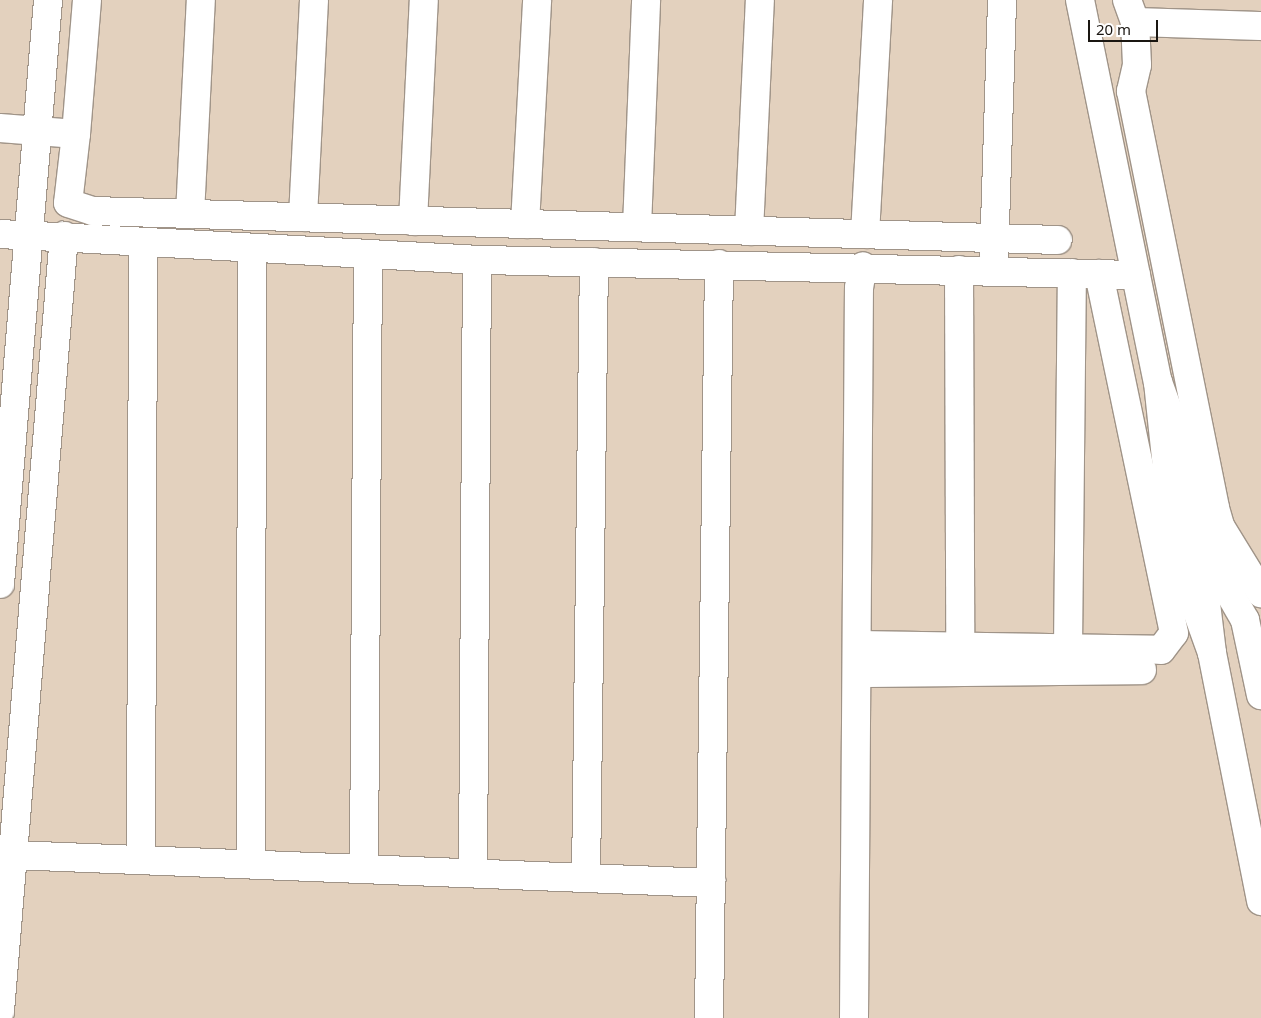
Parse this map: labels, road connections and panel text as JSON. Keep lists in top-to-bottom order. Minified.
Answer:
{"scale_bar":"20 m"}
